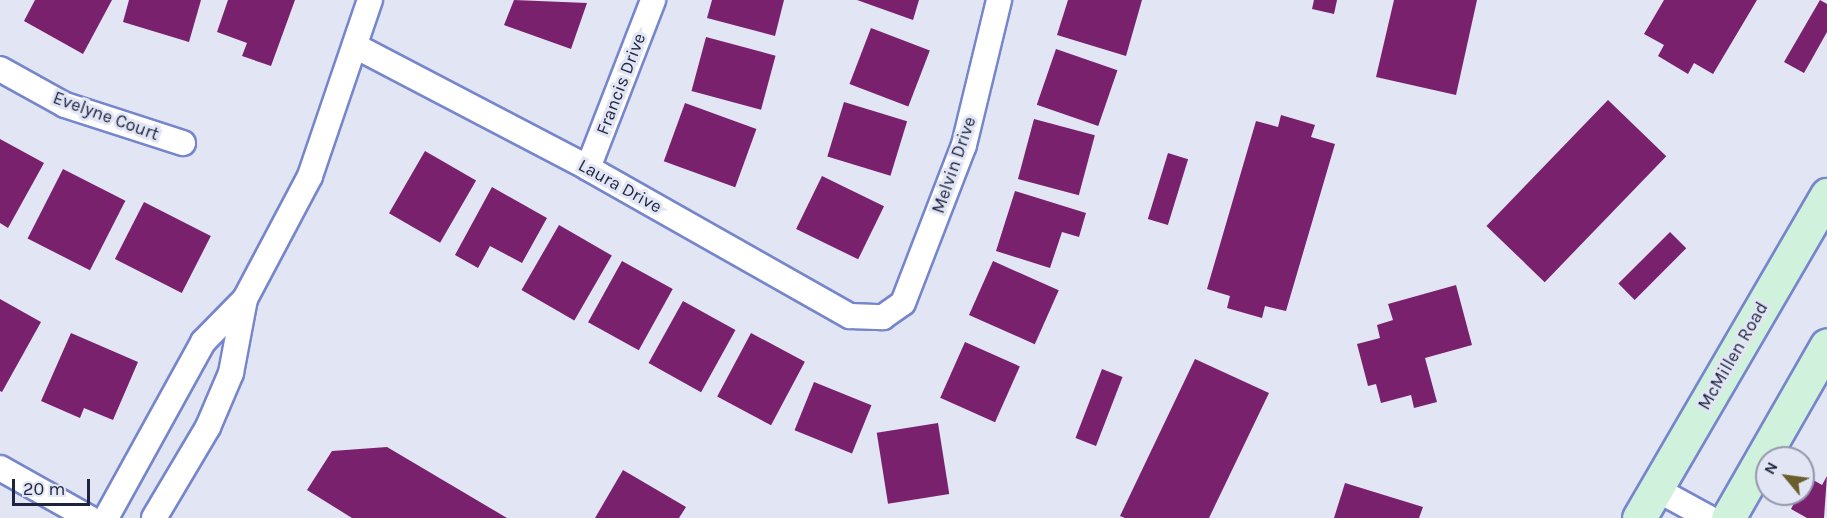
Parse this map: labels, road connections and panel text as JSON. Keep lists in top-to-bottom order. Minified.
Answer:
{"streets":{"main road":["McMillen Road"],"street":["Francis Drive","Evelyne Court","Melvin Drive","Laura Drive"]},"crossings":[["Francis Drive","Laura Drive"],["Melvin Drive","Laura Drive"]],"scale_bar":"20 m","north":"top left"}
